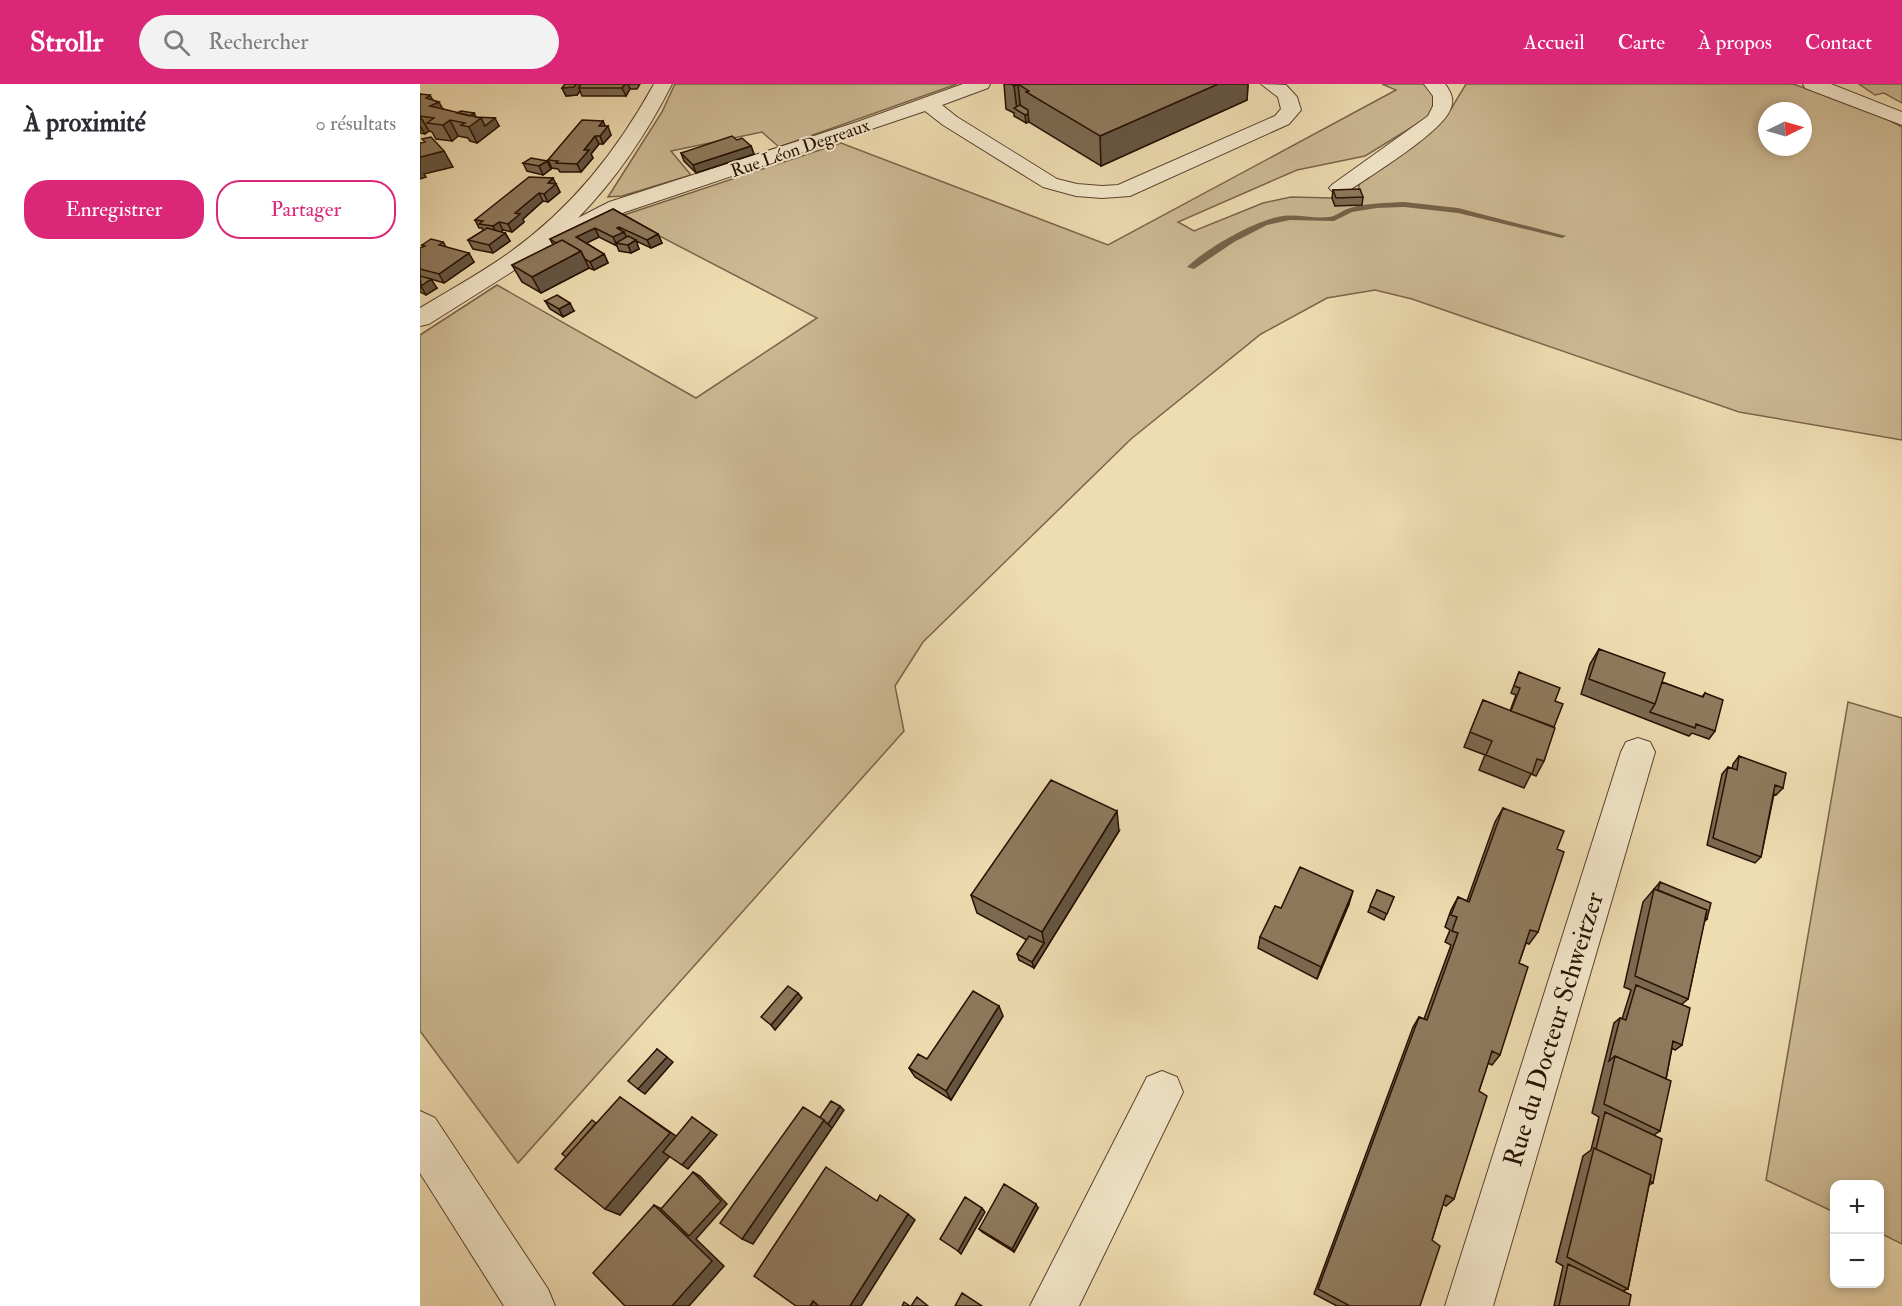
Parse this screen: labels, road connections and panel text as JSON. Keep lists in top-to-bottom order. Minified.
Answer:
{"streets":{"street":["Rue Léon Degreaux","Rue du Docteur Schweitzer"]},"north":"right","page":{"header":"Strollr","search":"Rechercher","nav":["Accueil","Carte","À propos","Contact"],"heading":["À proximité","0 résultats"],"buttons":["Enregistrer","Partager"],"map_buttons":["+","−"]}}
